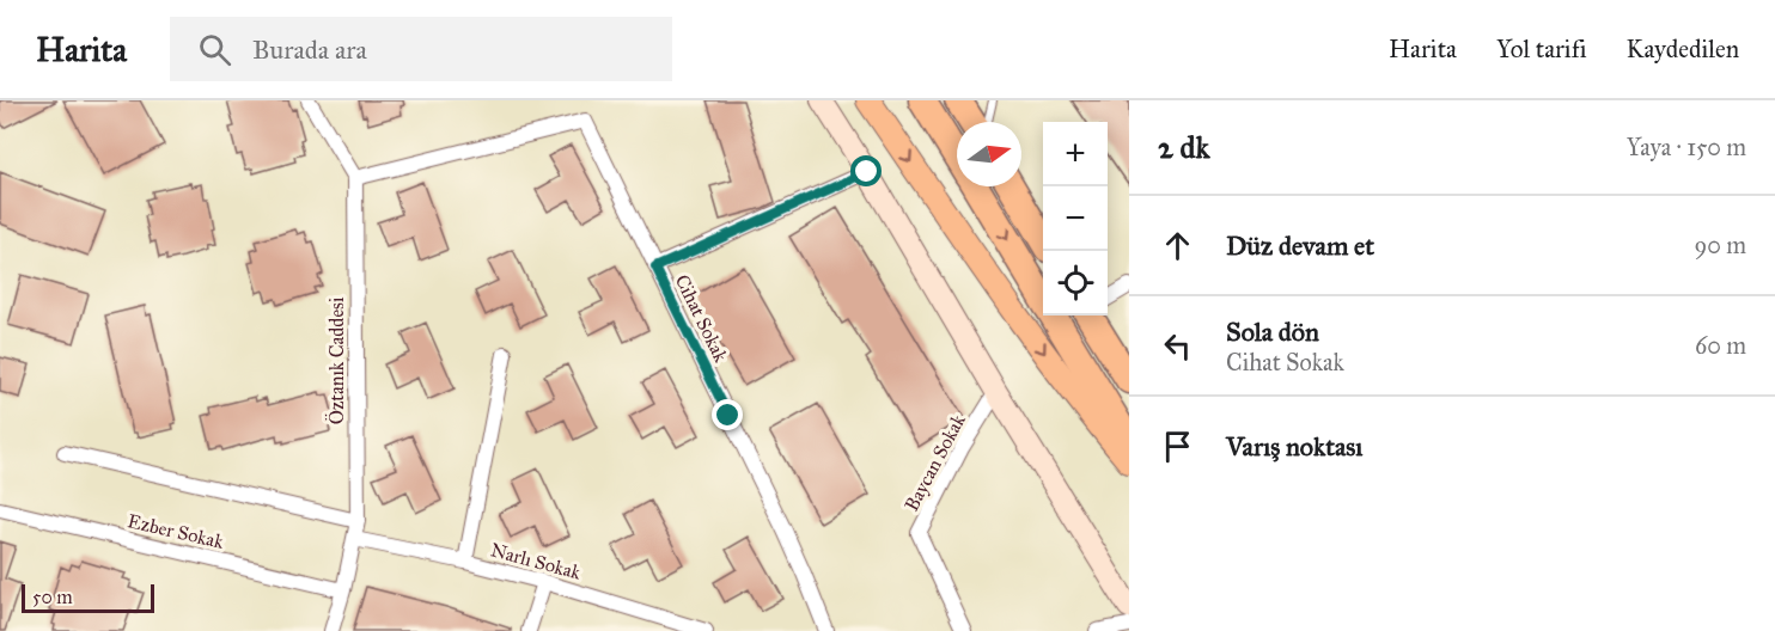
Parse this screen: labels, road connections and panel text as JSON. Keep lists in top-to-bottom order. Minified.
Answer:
{"streets":{"street":["Cihat Sokak","Öztanık Caddesi","Baycan Sokak","Ezber Sokak","Narlı Sokak"]},"crossings":[["Cihat Sokak","Öztanık Caddesi"],["Öztanık Caddesi","Ezber Sokak"],["Öztanık Caddesi","Narlı Sokak"]],"scale_bar":"50 m","north":"right","page":{"header":"Harita","search":"Burada ara","nav":["Harita","Yol tarifi","Kaydedilen"],"heading":["2 dk","Yaya · 150 m"],"map_buttons":["+","−"],"list":[["Düz devam et","90 m"],["Sola dön","Cihat Sokak","60 m"],"Varış noktası"],"scale":"50 m"}}
